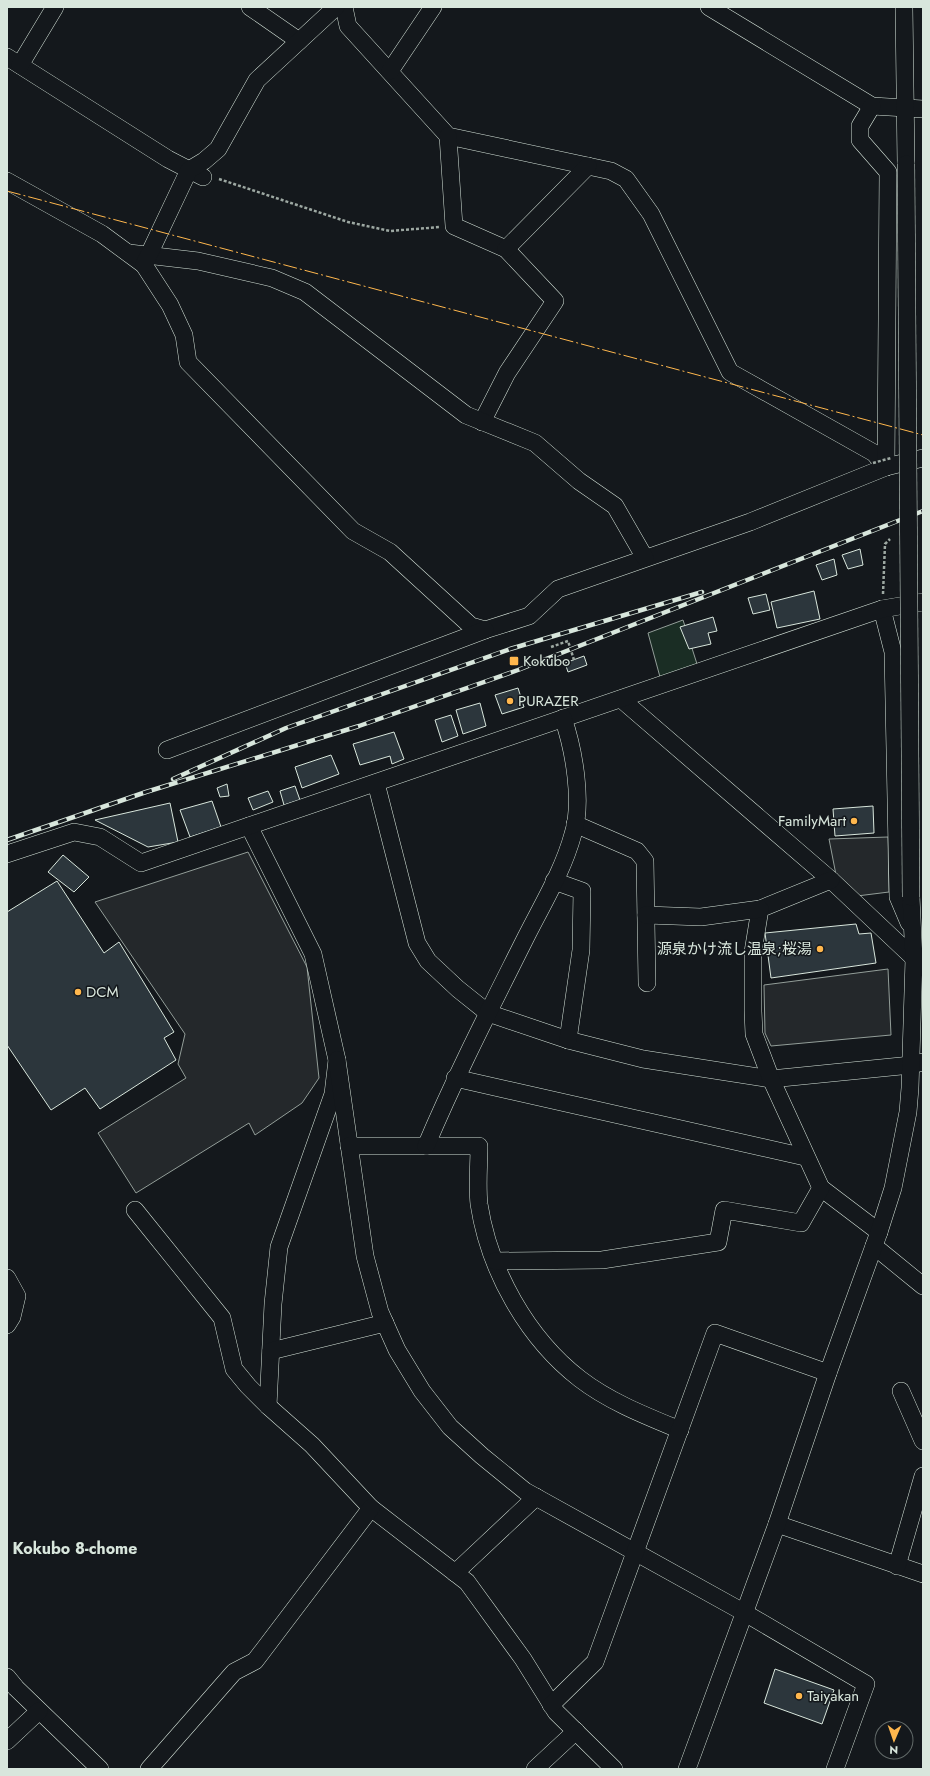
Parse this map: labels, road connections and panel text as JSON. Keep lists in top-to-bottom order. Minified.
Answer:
{"districts":["Kokubo 8-chome"],"places":{"transit":["Kokubo"],"other":["PURAZER","FamilyMart","源泉かけ流し温泉;桜湯","DCM","Taiyakan"]},"north":"bottom"}
